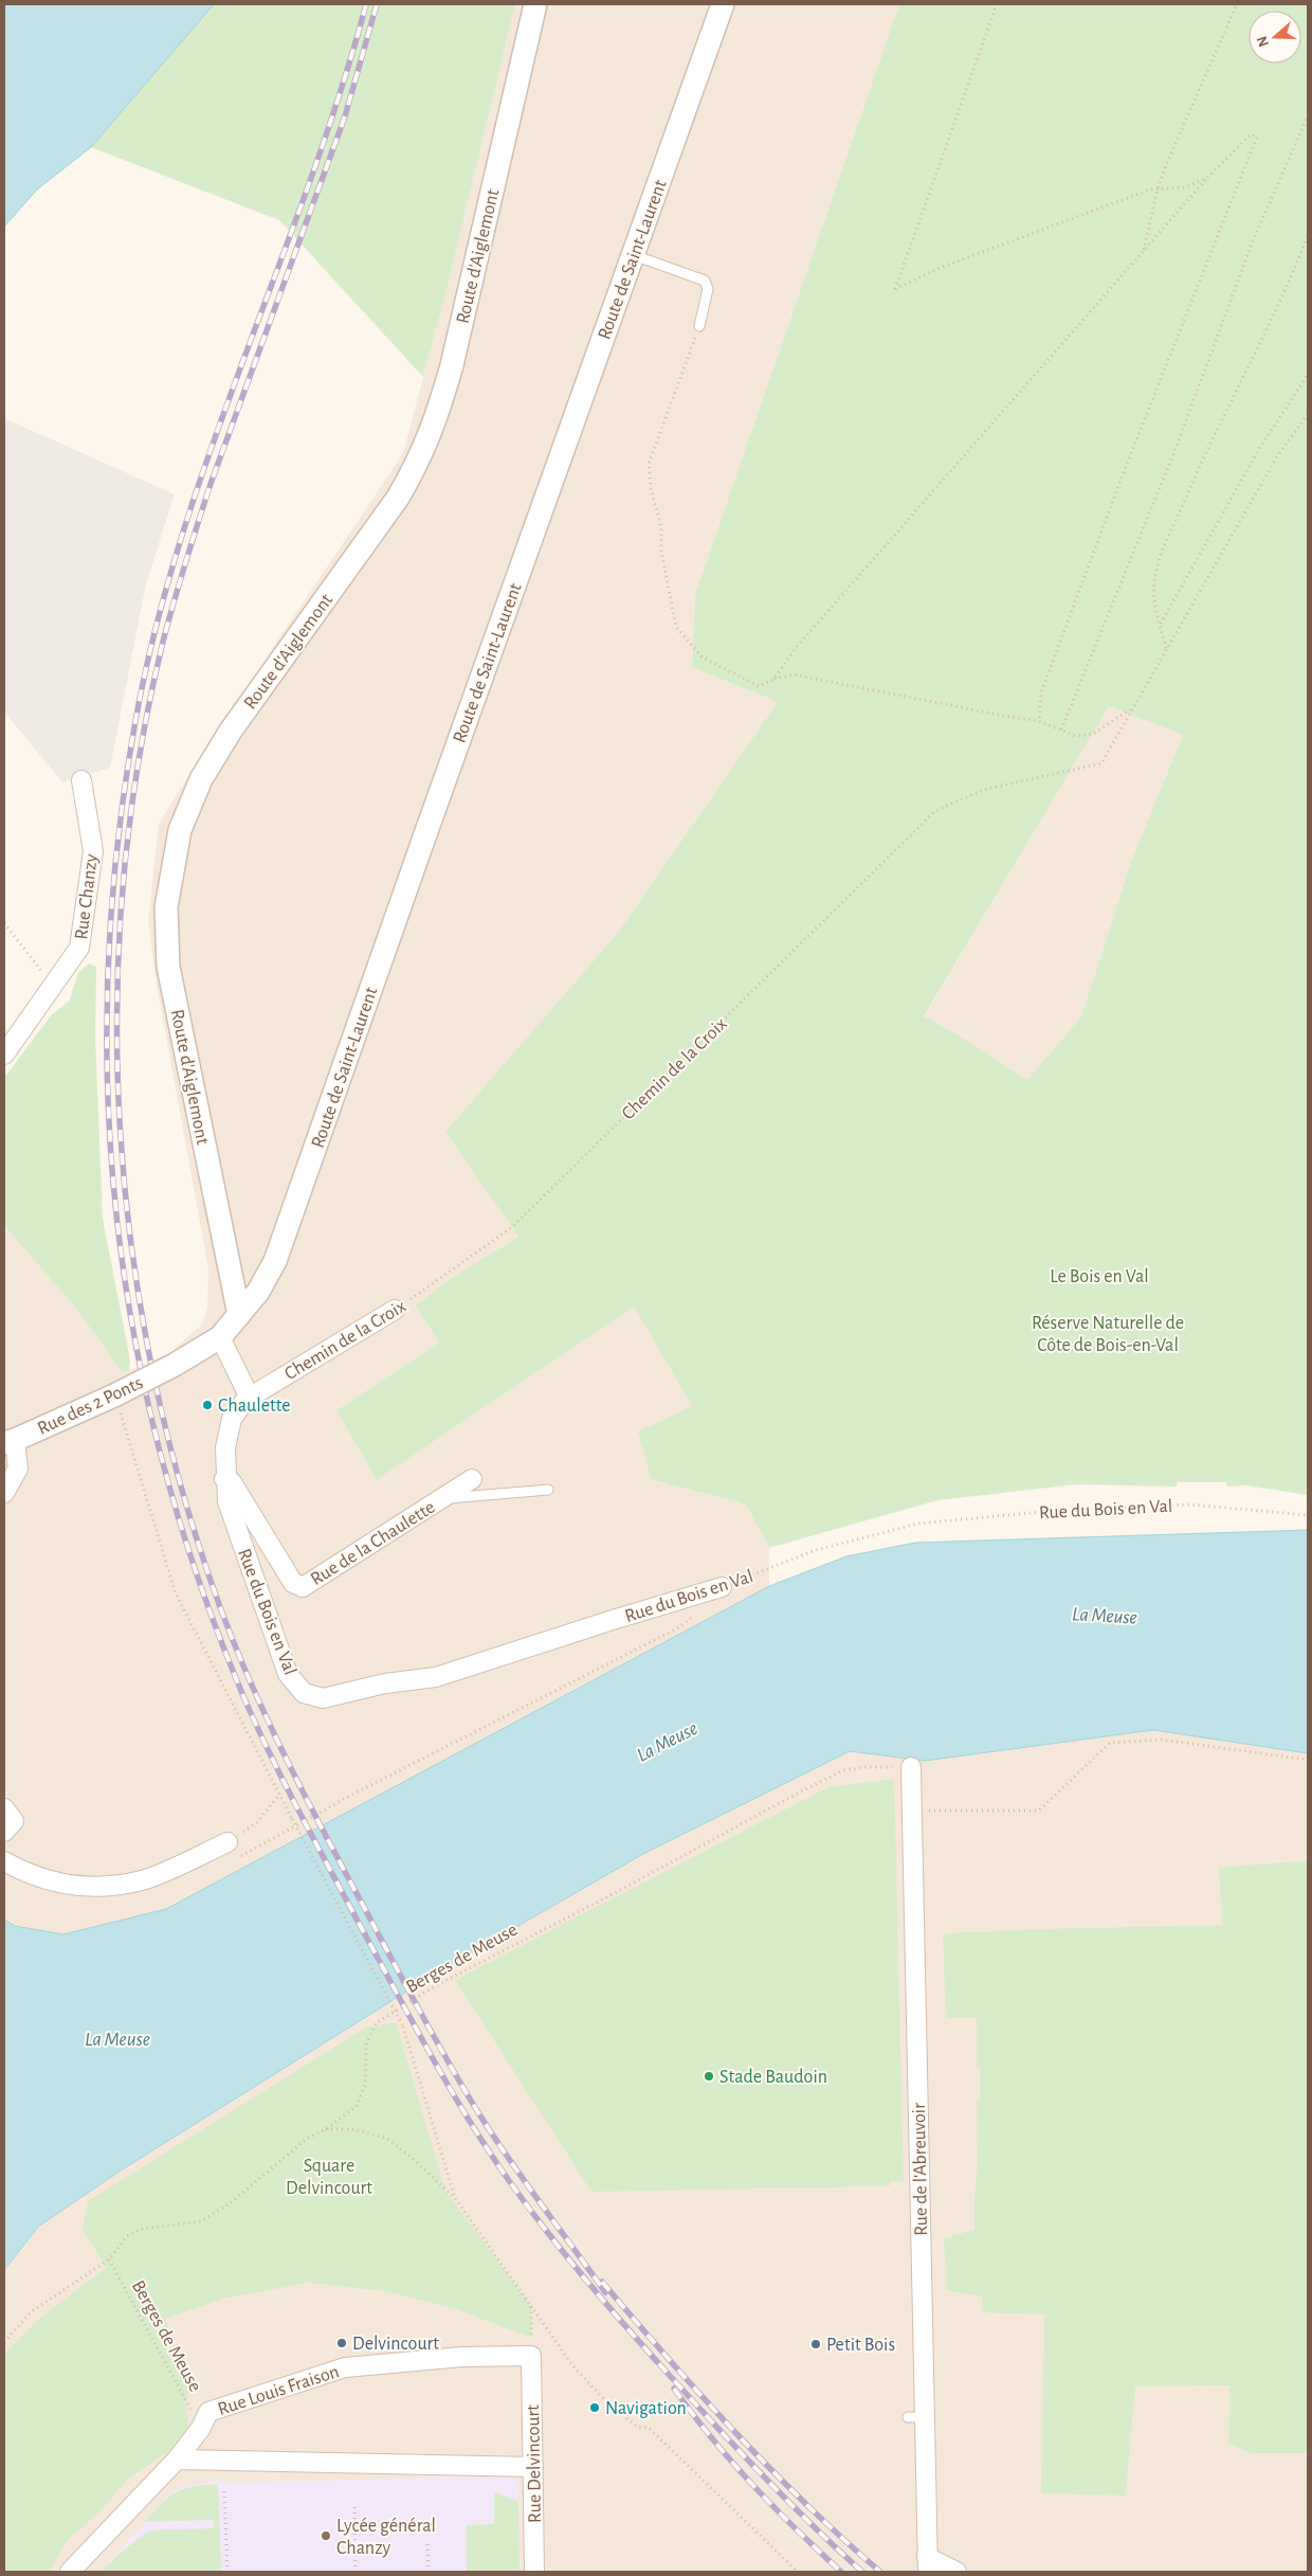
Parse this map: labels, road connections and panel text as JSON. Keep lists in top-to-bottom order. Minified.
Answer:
{"streets":{"street":["Route d'Aiglemont","Route de Saint-Laurent","Rue Chanzy","Chemin de la Croix","Rue des 2 Ponts","Rue du Bois en Val","Rue de la Chaulette","Rue de l'Abreuvoir","Rue Louis Fraison","Rue Delvincourt"],"path":["Berges de Meuse"]},"crossings":[["Route d'Aiglemont","Route de Saint-Laurent"],["Route de Saint-Laurent","Rue des 2 Ponts"],["Rue du Bois en Val","Rue de la Chaulette"],["Berges de Meuse","Rue de l'Abreuvoir"],["Berges de Meuse","Rue Louis Fraison"],["Rue Louis Fraison","Rue Delvincourt"]],"water":["La Meuse"],"parks":["Le Bois en Val","Réserve Naturelle de Côte de Bois-en-Val","Square Delvincourt"],"places":["Chaulette","Stade Baudoin","Delvincourt","Petit Bois","Navigation","Lycée général Chanzy"],"north":"left"}
